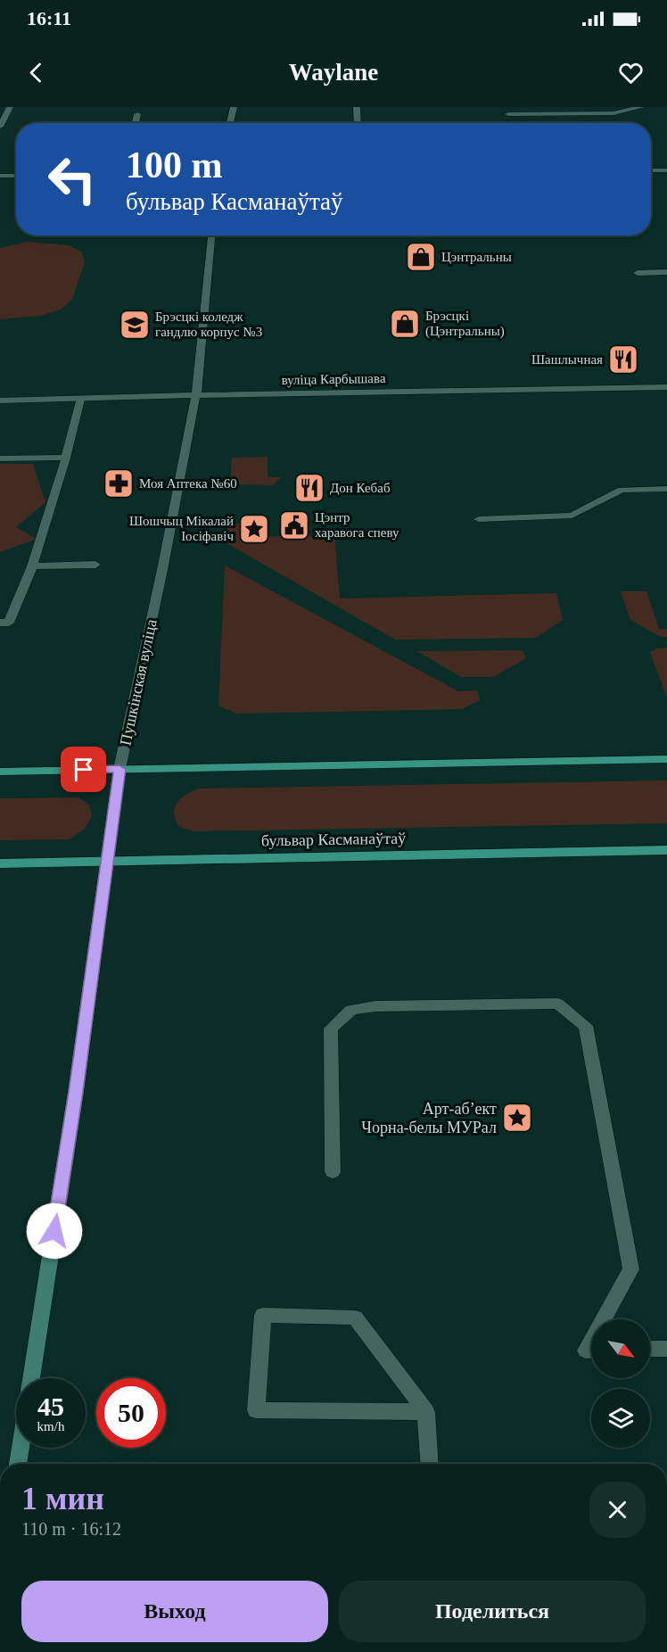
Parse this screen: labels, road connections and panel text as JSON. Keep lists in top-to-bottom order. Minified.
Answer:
{"streets":{"main road":["Пушкінская вуліца","бульвар Касманаўтаў"],"street":["вуліца Карбышава"]},"crossings":[["вуліца Карбышава","Пушкінская вуліца"],["Пушкінская вуліца","бульвар Касманаўтаў"]],"places":{"shop":["Цэнтральны","Брэсцкі (Цэнтральны)"],"school or university":["Брэсцкі коледж гандлю корпус №3"],"restaurant":["Шашлычная","Дон Кебаб"],"pharmacy":["Моя Аптека №60"],"public building":["Цэнтр харавога спеву"],"place":["Шошчыц Мікалай Іосіфавіч","Арт-абʼект Чорна-белы МУРал"]},"north":"bottom right","page":{"status":"16:11","header":"Waylane","turn":["100 m","бульвар Касманаўтаў"],"speed":"45 km/h","limit":"50","heading":["1 мин","110 m · 16:12"],"buttons":["Выход","Поделиться"]}}
